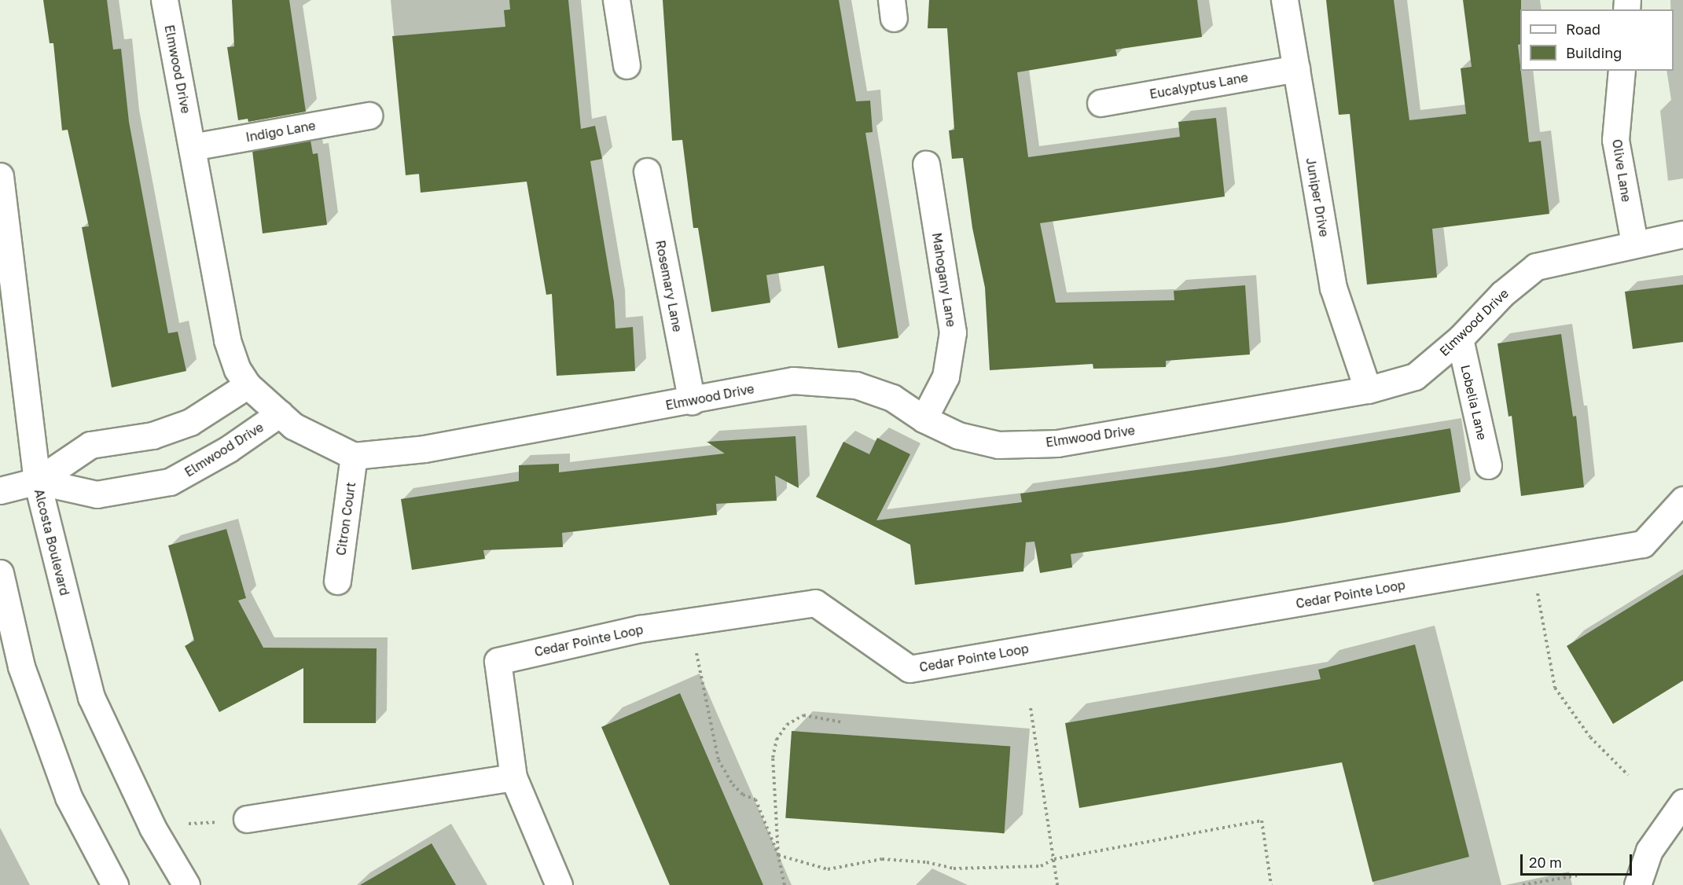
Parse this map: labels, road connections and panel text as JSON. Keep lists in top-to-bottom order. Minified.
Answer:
{"streets":{"street":["Elmwood Drive","Eucalyptus Lane","Indigo Lane","Olive Lane","Juniper Drive","Mahogany Lane","Rosemary Lane","Lobelia Lane","Citron Court","Alcosta Boulevard","Cedar Pointe Loop"]},"crossings":[["Elmwood Drive","Indigo Lane"],["Elmwood Drive","Olive Lane"],["Elmwood Drive","Juniper Drive"],["Elmwood Drive","Mahogany Lane"],["Elmwood Drive","Rosemary Lane"],["Elmwood Drive","Lobelia Lane"],["Elmwood Drive","Citron Court"],["Elmwood Drive","Alcosta Boulevard"],["Eucalyptus Lane","Juniper Drive"]],"legend":["Road","Building"],"scale_bar":"20 m"}
